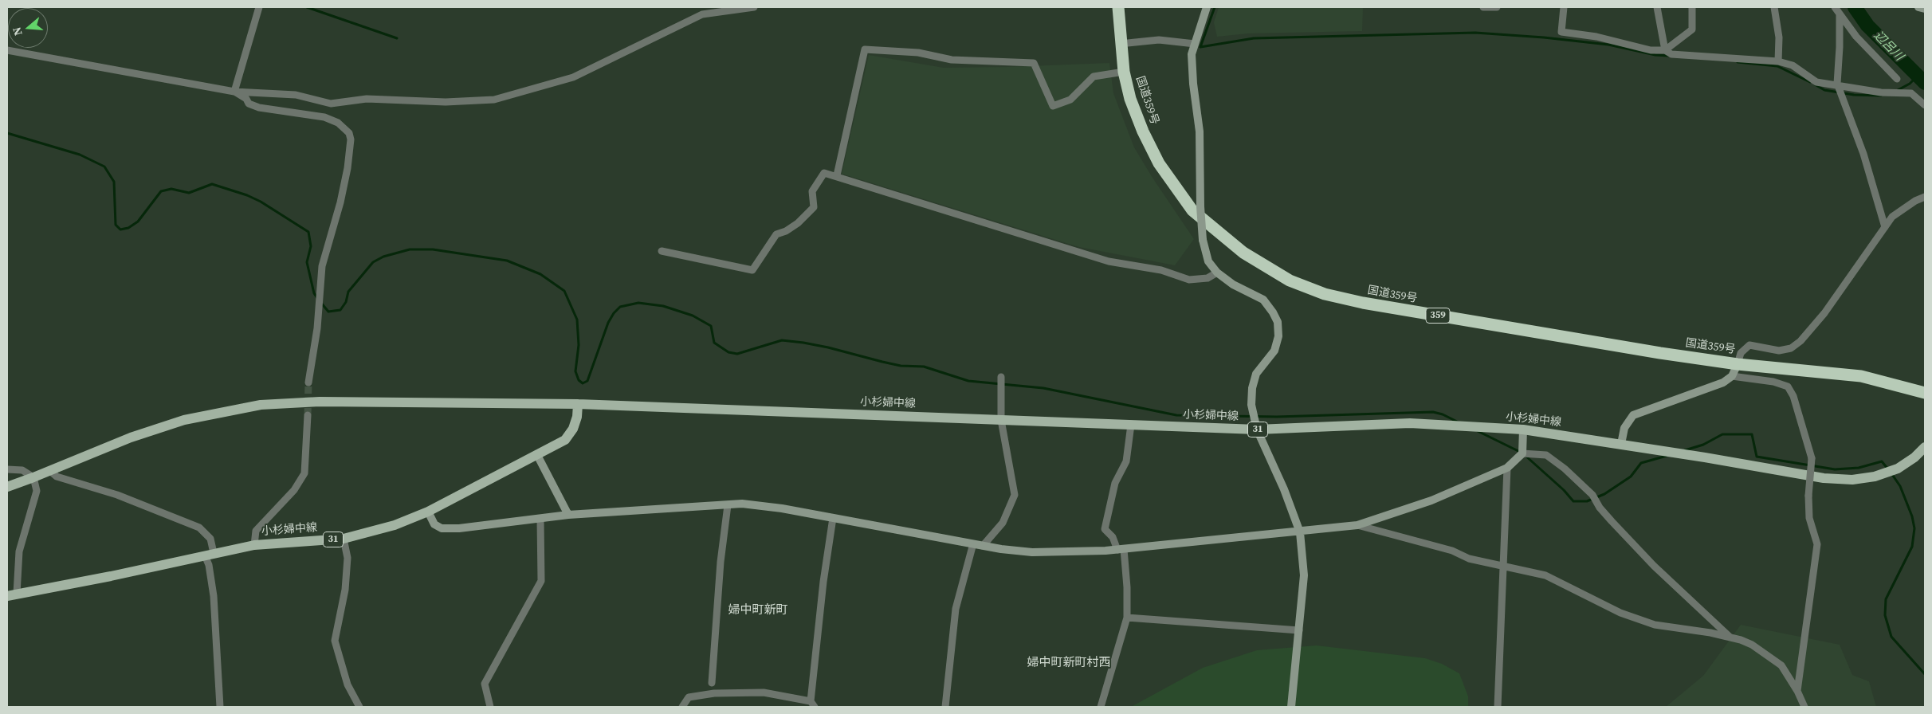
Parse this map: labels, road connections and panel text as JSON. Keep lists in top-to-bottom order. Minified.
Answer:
{"streets":{"highway":["国道359号","359"],"main road":["小杉婦中線","31"]},"districts":["婦中町新町","婦中町新町村西"],"water":["辺呂川"],"north":"left"}
